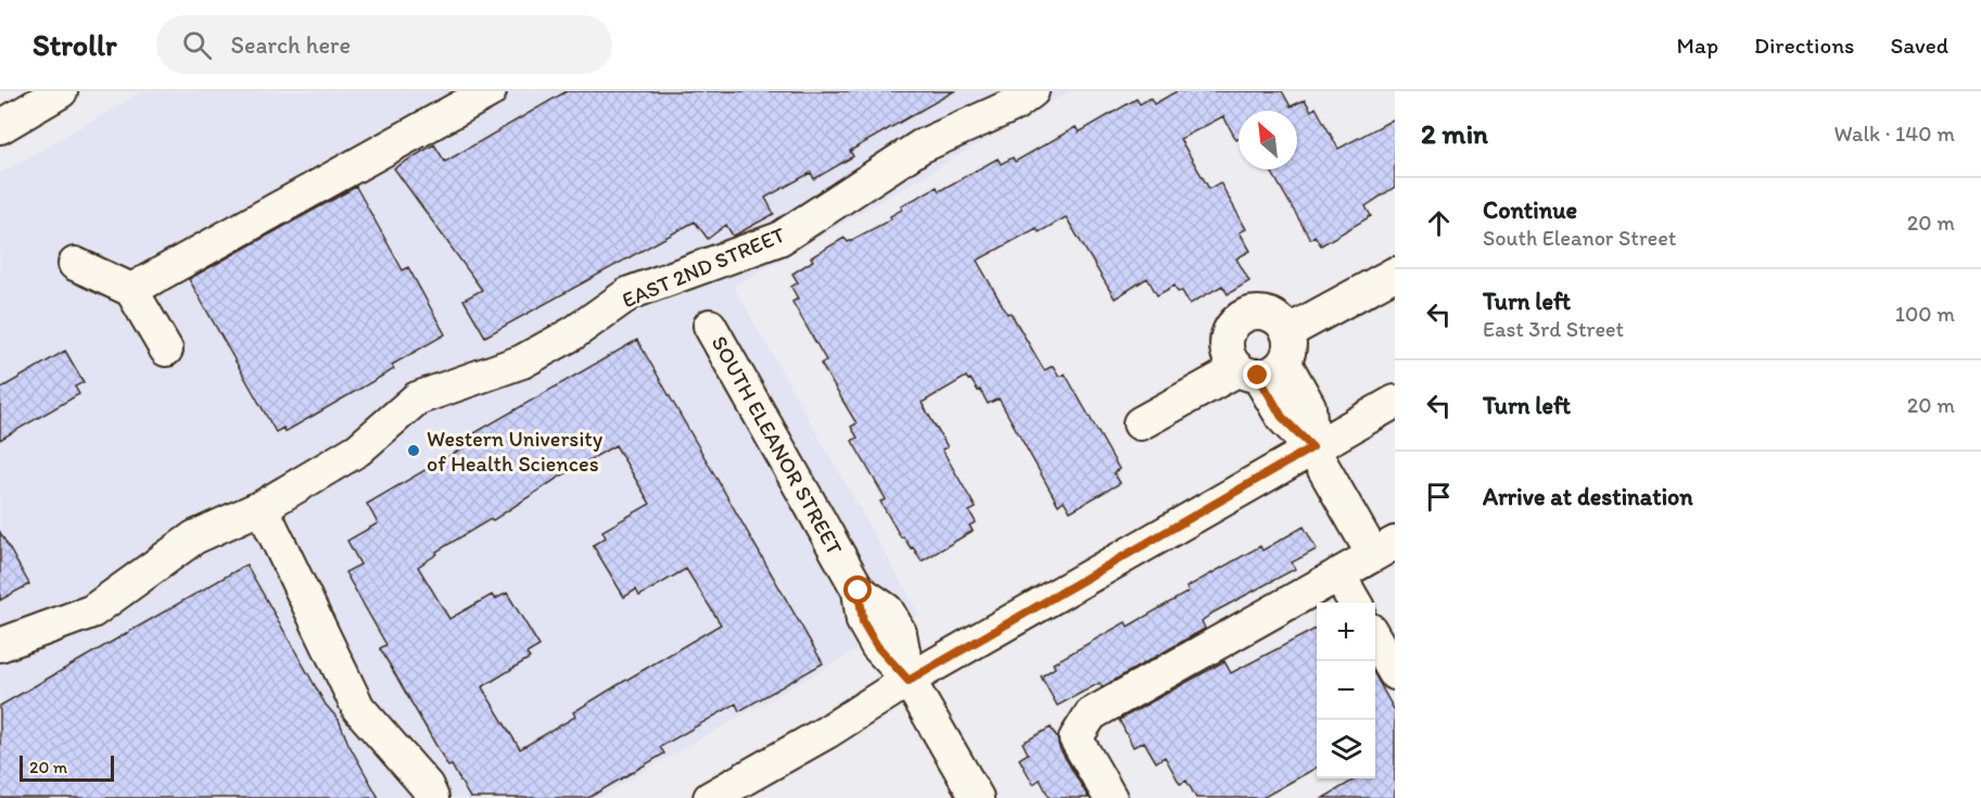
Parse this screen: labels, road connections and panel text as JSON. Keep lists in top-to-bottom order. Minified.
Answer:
{"streets":{"street":["EAST 2ND STREET","SOUTH ELEANOR STREET"]},"places":["Western University of Health Sciences"],"scale_bar":"20 m","north":"top left","page":{"header":"Strollr","search":"Search here","nav":["Map","Directions","Saved"],"heading":["2 min","Walk · 140 m"],"list":[["Continue","South Eleanor Street","20 m"],["Turn left","East 3rd Street","100 m"],["Turn left","20 m"],"Arrive at destination"],"map_buttons":["+","−"],"scale":"20 m"}}
